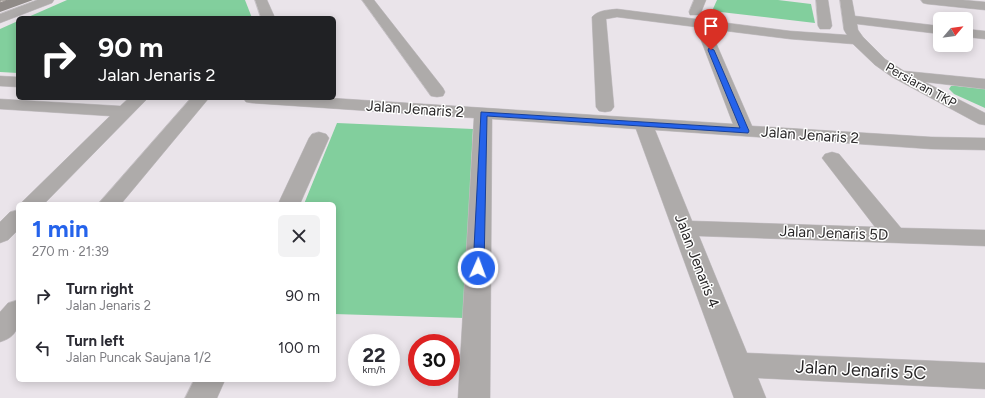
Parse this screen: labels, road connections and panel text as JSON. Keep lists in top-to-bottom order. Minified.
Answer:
{"streets":{"street":["Persiaran TKP","Jalan Jenaris 2","Jalan Jenaris 5D","Jalan Jenaris 4","Jalan Jenaris 5C"]},"crossings":[["Jalan Jenaris 2","Jalan Jenaris 4"],["Jalan Jenaris 5D","Jalan Jenaris 4"],["Jalan Jenaris 4","Jalan Jenaris 5C"]],"north":"top right","page":{"turn":["90 m","Jalan Jenaris 2"],"heading":["1 min","270 m · 21:39"],"list":[{"name":"Turn right","note":"Jalan Jenaris 2","value":"90 m"},{"name":"Turn left","note":"Jalan Puncak Saujana 1/2","value":"100 m"}],"speed":"22 km/h","limit":"30"}}
